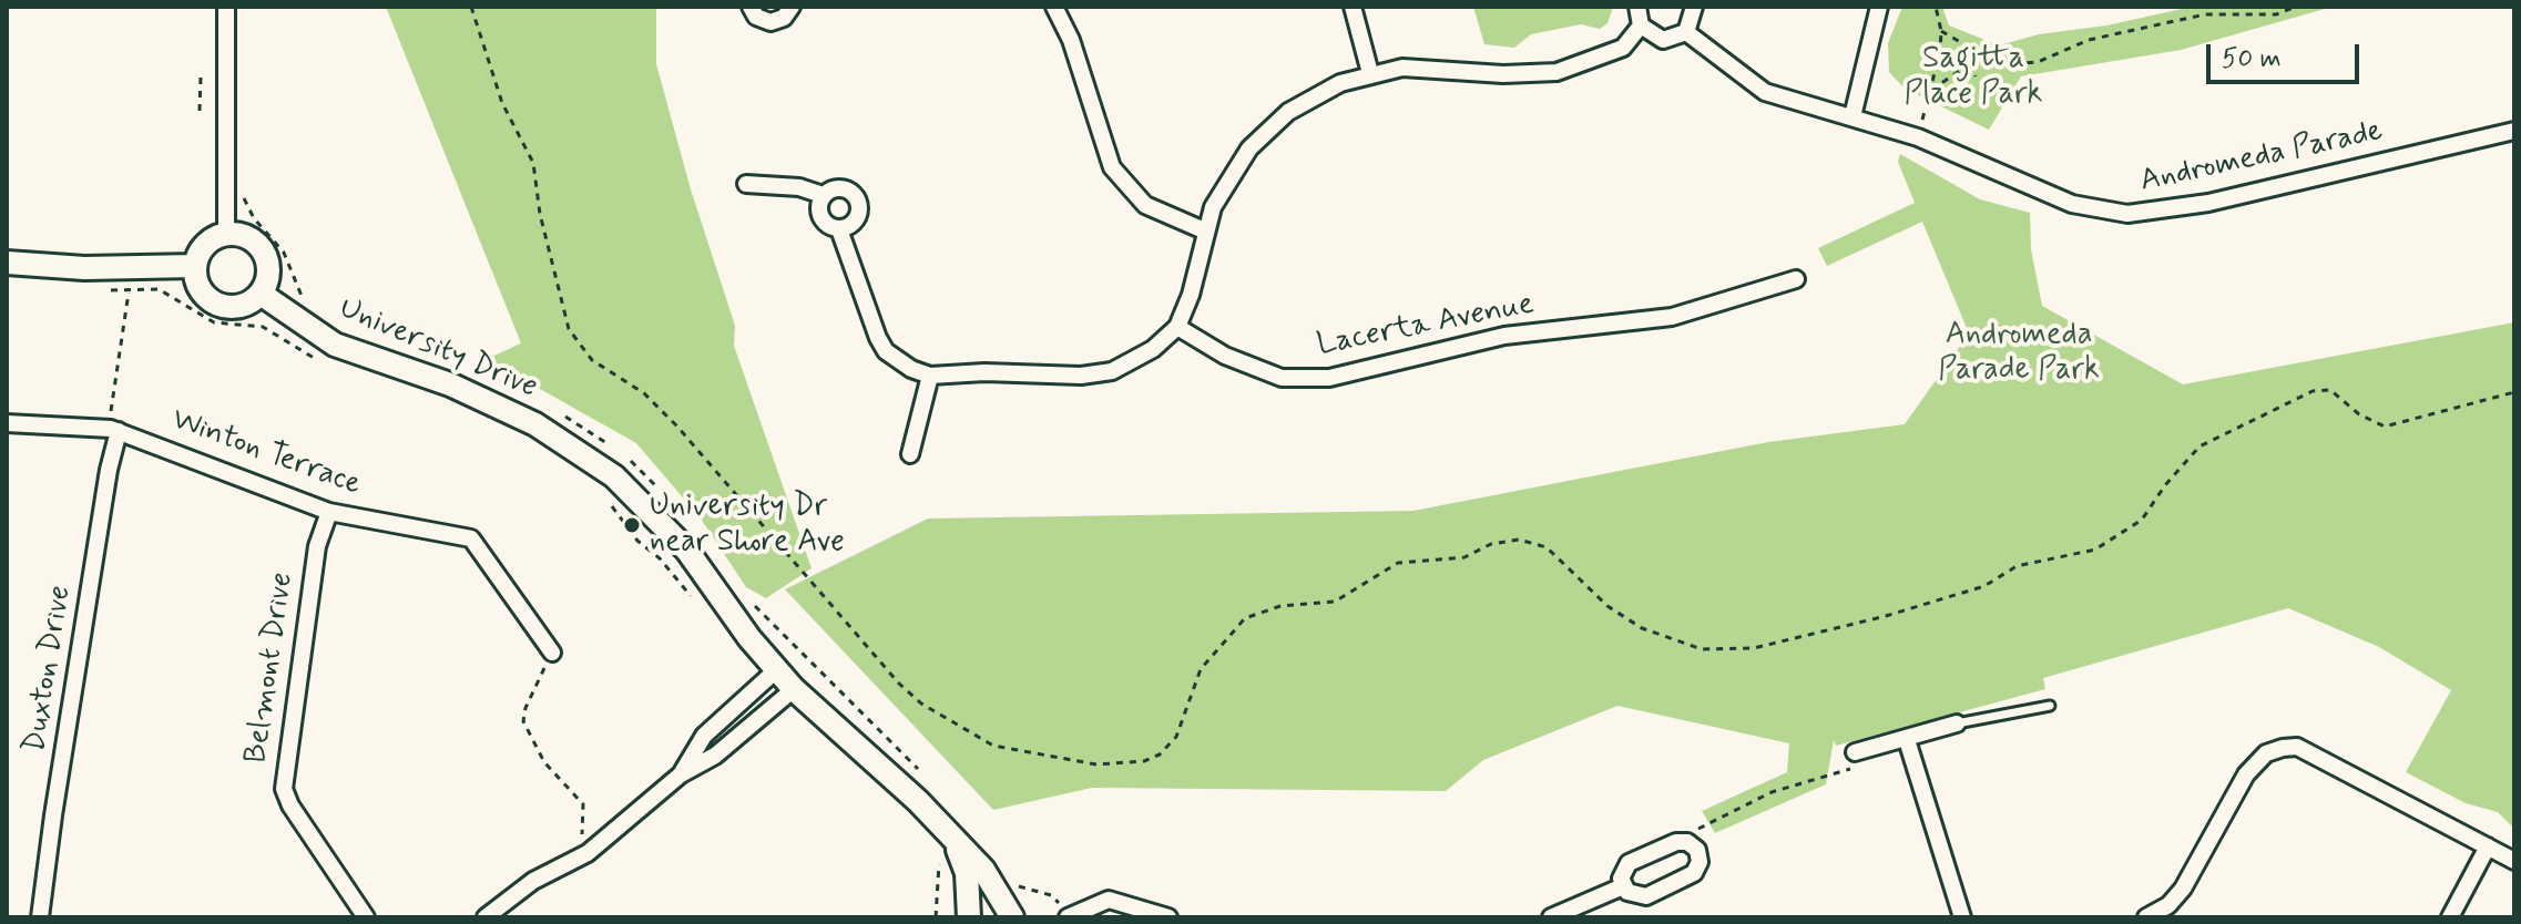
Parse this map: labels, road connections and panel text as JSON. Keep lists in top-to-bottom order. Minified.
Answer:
{"streets":{"street":["Andromeda Parade","Lacerta Avenue","University Drive","Winton Terrace","Belmont Drive","Duxton Drive"]},"crossings":[["Winton Terrace","Belmont Drive"],["Winton Terrace","Duxton Drive"]],"parks":["Sagitta Place Park","Andromeda Parade Park"],"places":["University Dr near Shore Ave"],"scale_bar":"50 m"}
